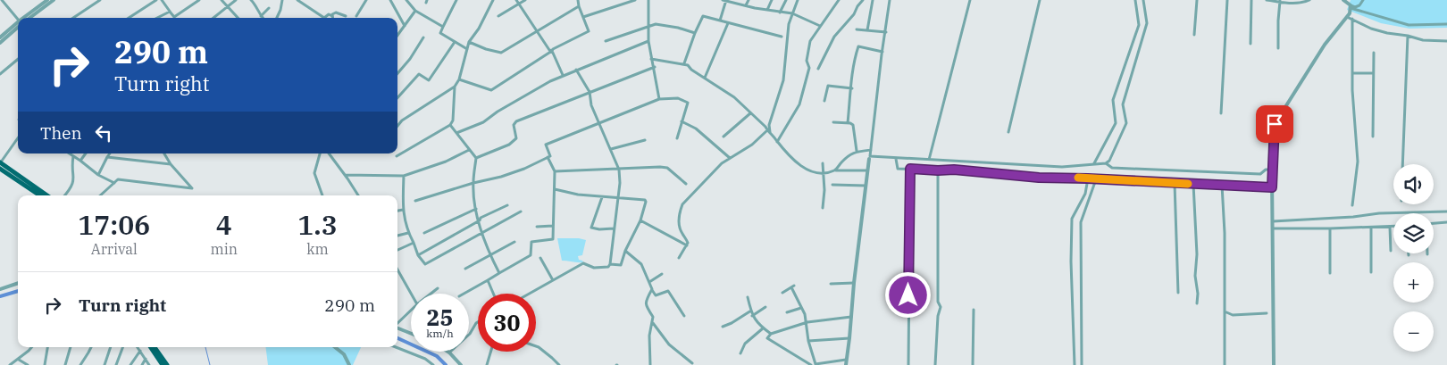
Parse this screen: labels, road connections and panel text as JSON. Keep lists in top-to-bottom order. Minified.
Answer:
{"page":{"turn":["290 m","Turn right"],"then":"Then","map_buttons":["+","−"],"eta":["17:06","Arrival","4","min","1.3","km"],"list":[{"name":"Turn right","value":"290 m"}],"speed":"25 km/h","limit":"30"}}
